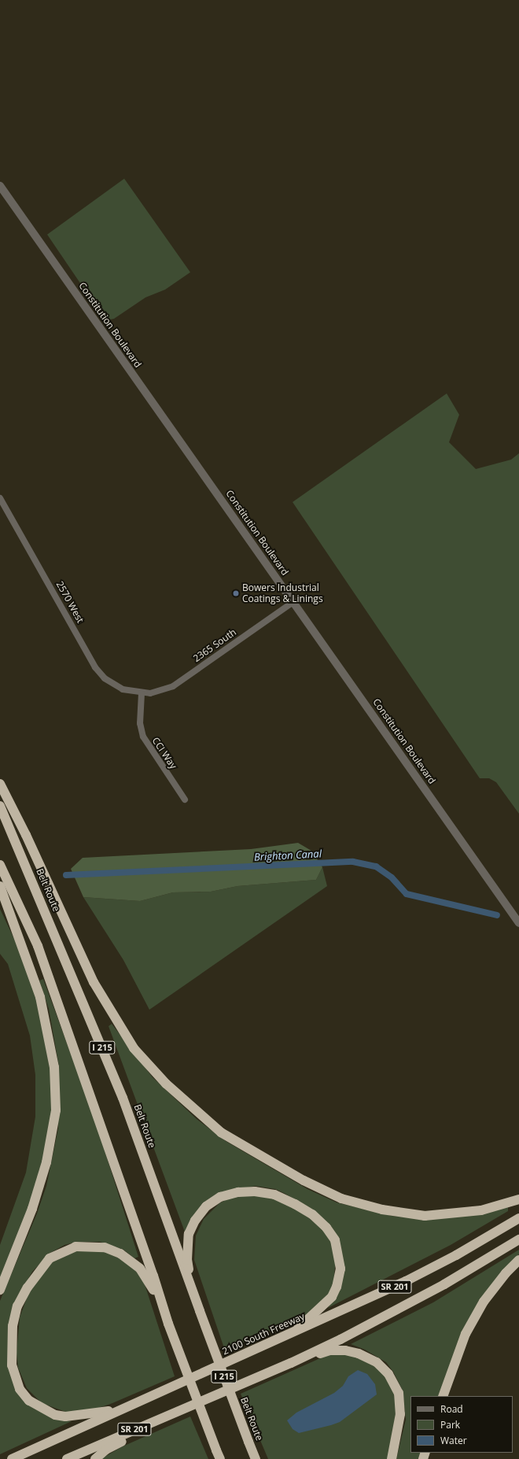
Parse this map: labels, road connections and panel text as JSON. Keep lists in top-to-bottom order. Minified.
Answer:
{"streets":{"highway":["Belt Route","I 215","SR 201","2100 South Freeway"],"street":["Constitution Boulevard","2570 West","2365 South","CCI Way"]},"crossings":[["Constitution Boulevard","2365 South"],["2570 West","2365 South"],["2570 West","CCI Way"],["2365 South","CCI Way"]],"water":["Brighton Canal"],"places":["Bowers Industrial Coatings & Linings"],"legend":["Road","Park","Water"]}
